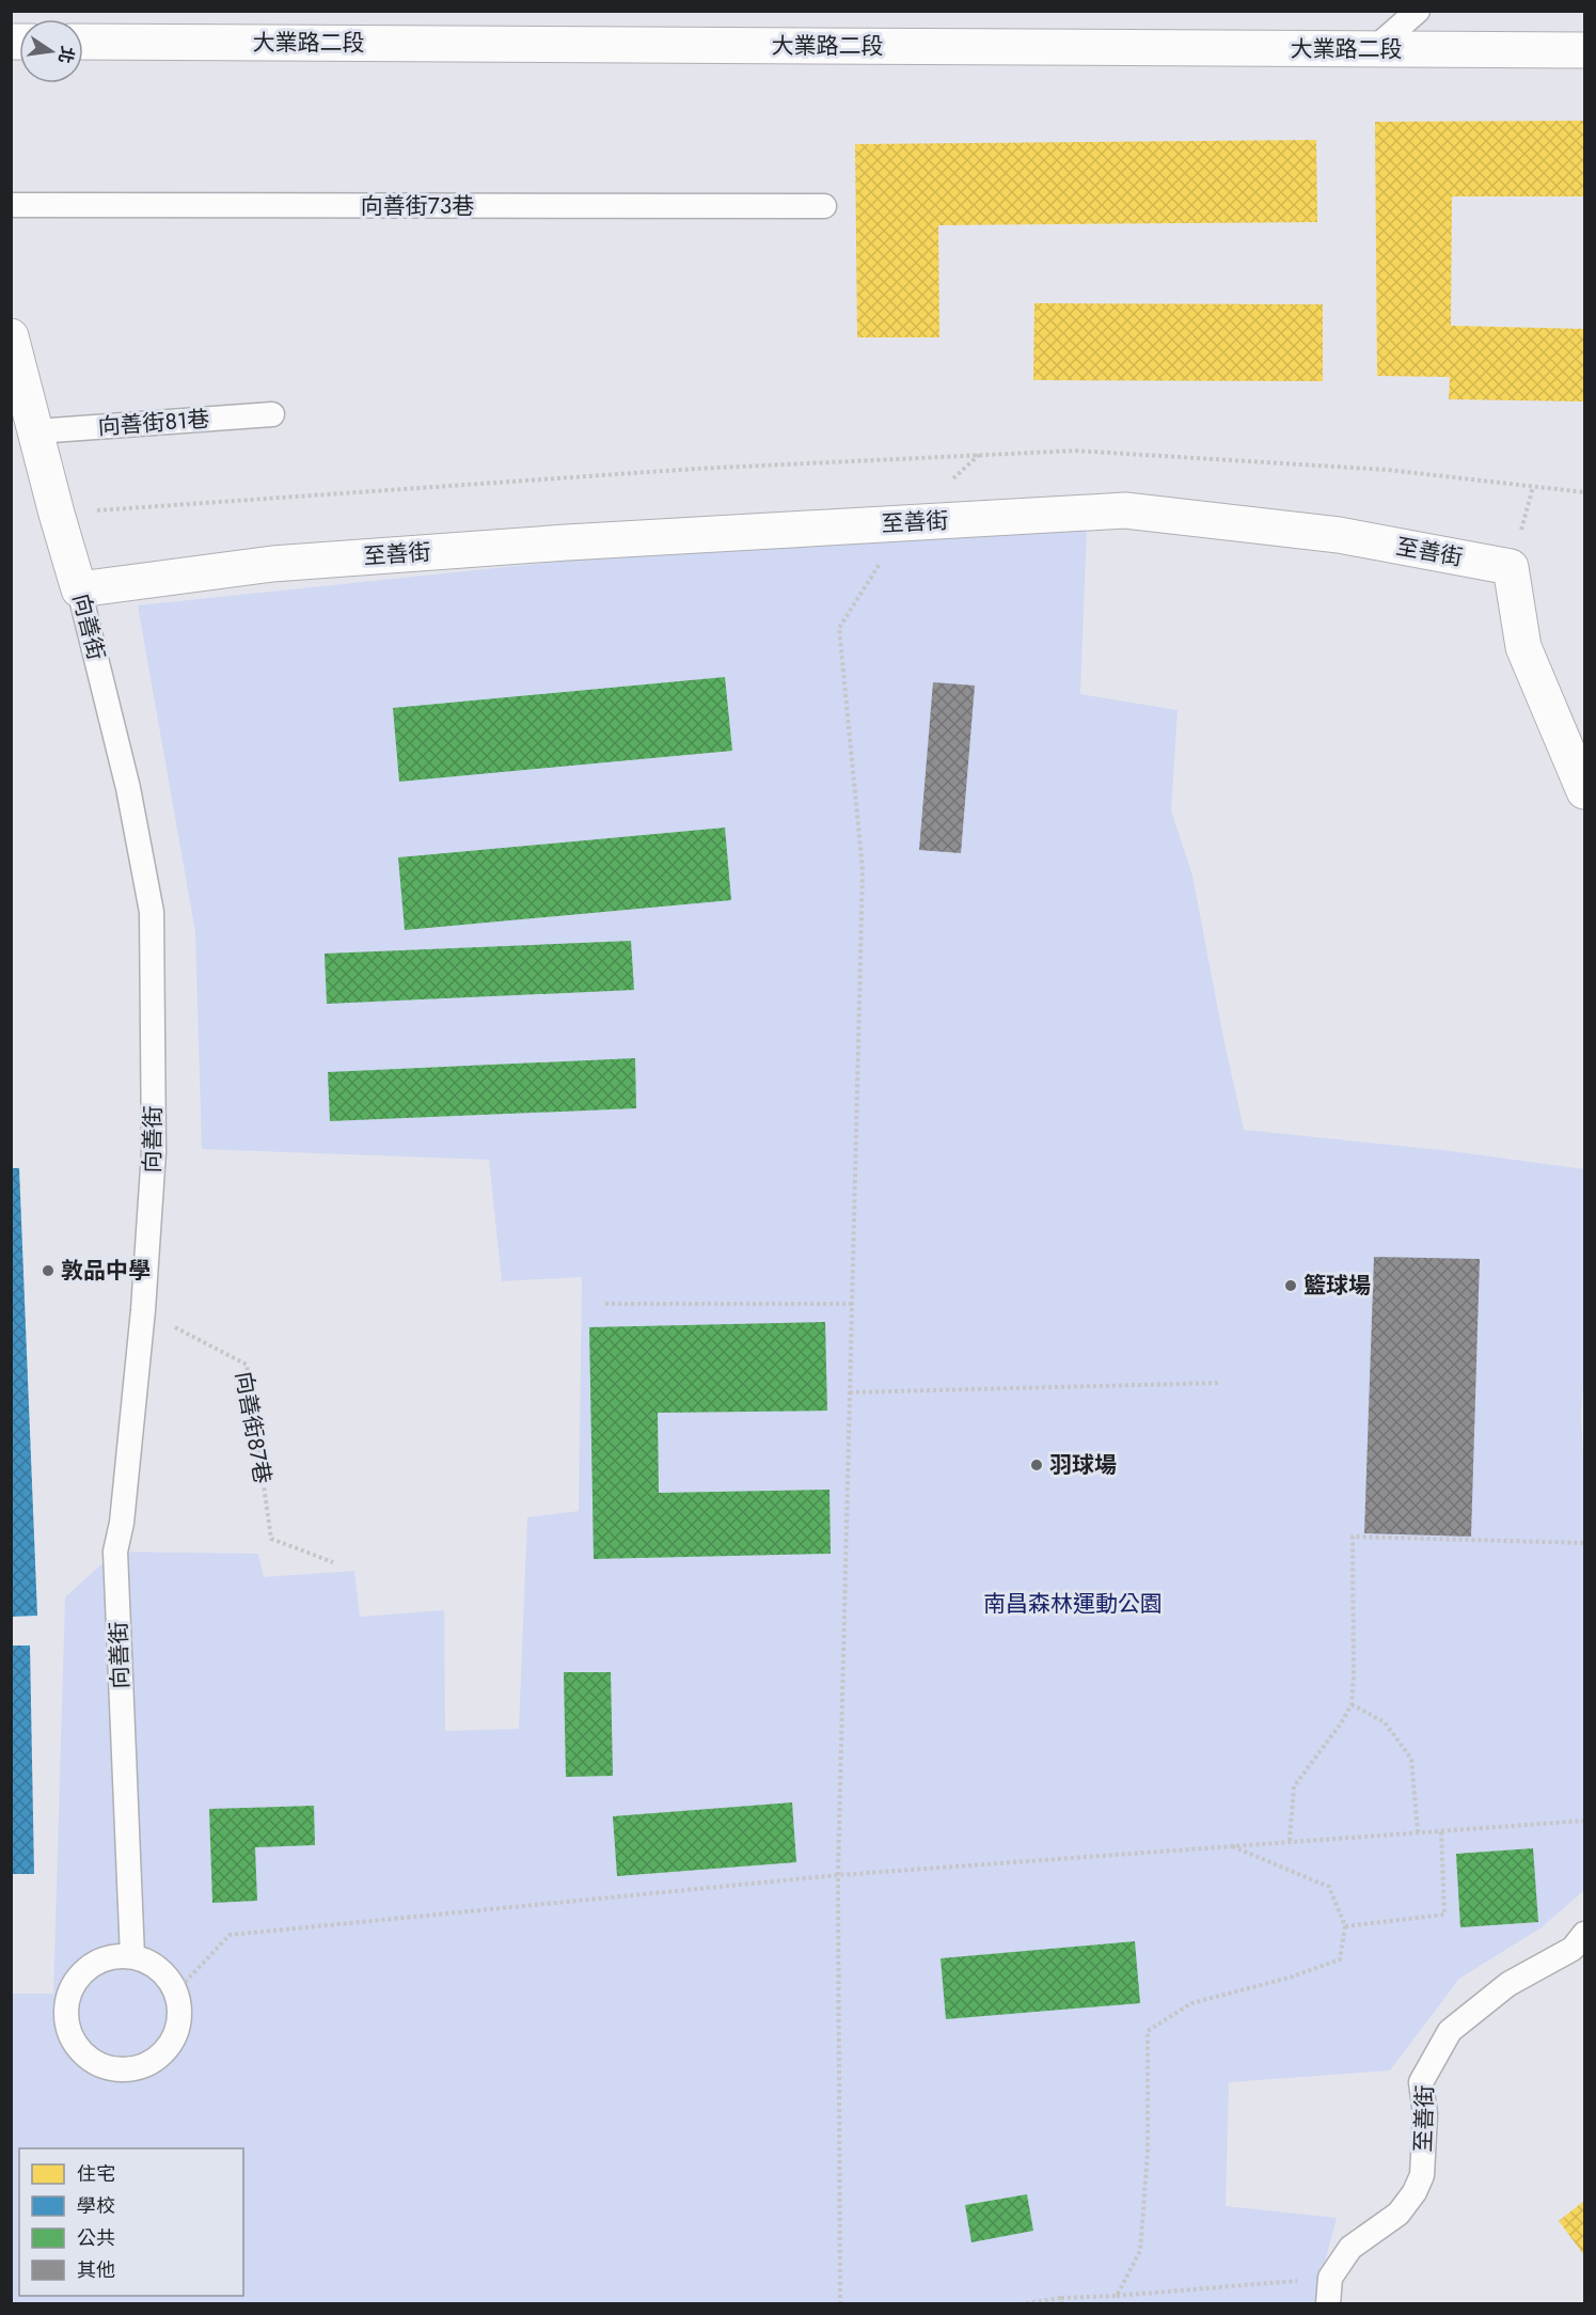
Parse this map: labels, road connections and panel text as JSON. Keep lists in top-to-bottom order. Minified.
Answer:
{"streets":{"street":["大業路二段","至善街","向善街"],"lane":["向善街73巷","向善街81巷"],"path":["向善街87巷"]},"crossings":[["向善街81巷","向善街"],["至善街","向善街"],["向善街","向善街87巷"]],"parks":["南昌森林運動公園"],"places":["敦品中學","籃球場","羽球場"],"legend":["住宅","學校","公共","其他"],"north":"right"}
